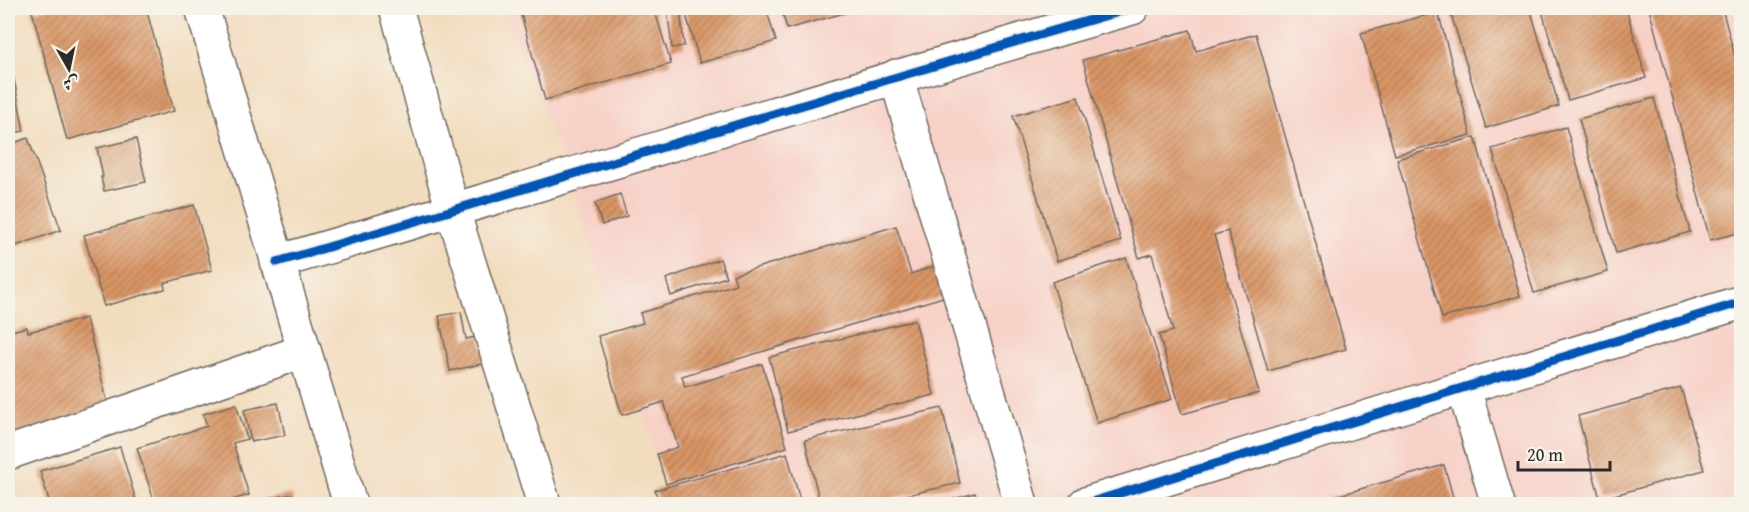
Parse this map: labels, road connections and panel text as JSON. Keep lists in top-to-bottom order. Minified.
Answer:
{"scale_bar":"20 m","north":"bottom"}
